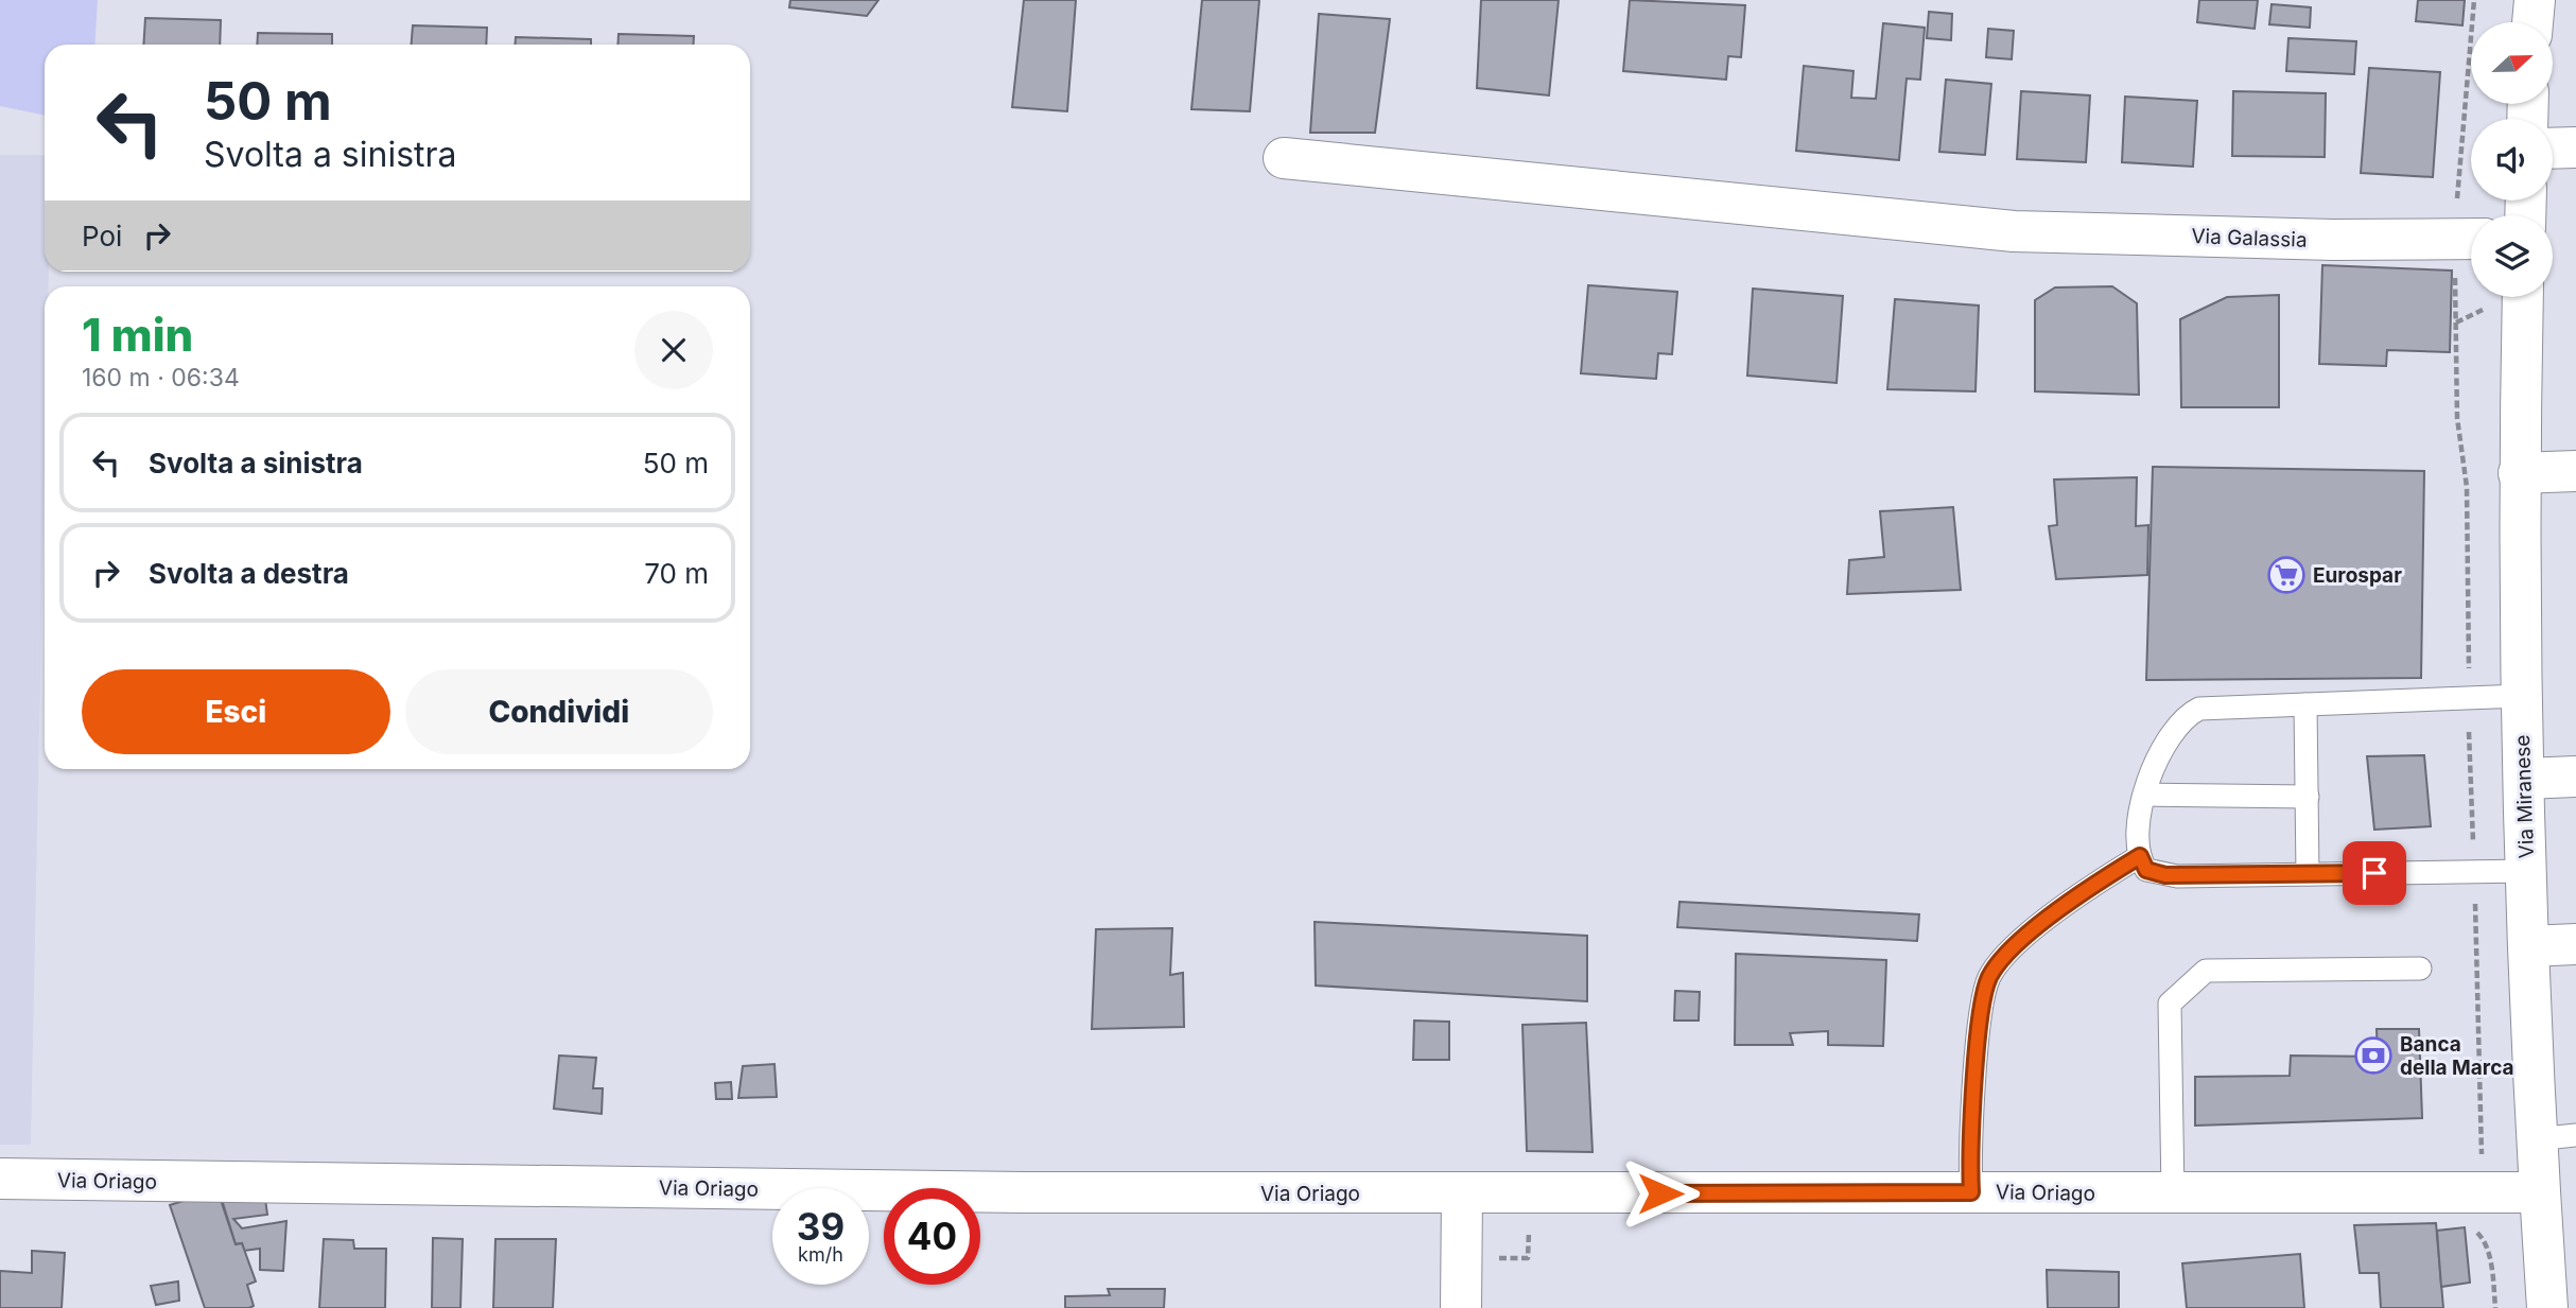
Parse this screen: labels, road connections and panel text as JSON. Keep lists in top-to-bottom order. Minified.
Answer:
{"streets":{"street":["Via Galassia","Via Miranese","Via Oriago"]},"crossings":[["Via Miranese","Via Oriago"]],"places":{"supermarket":["Eurospar"],"bank":["Banca della Marca"]},"north":"right","page":{"turn":["50 m","Svolta a sinistra"],"then":"Poi","heading":["1 min","160 m · 06:34"],"list":[{"name":"Svolta a sinistra","value":"50 m"},{"name":"Svolta a destra","value":"70 m"}],"buttons":["Esci","Condividi"],"speed":"39 km/h","limit":"40"}}
